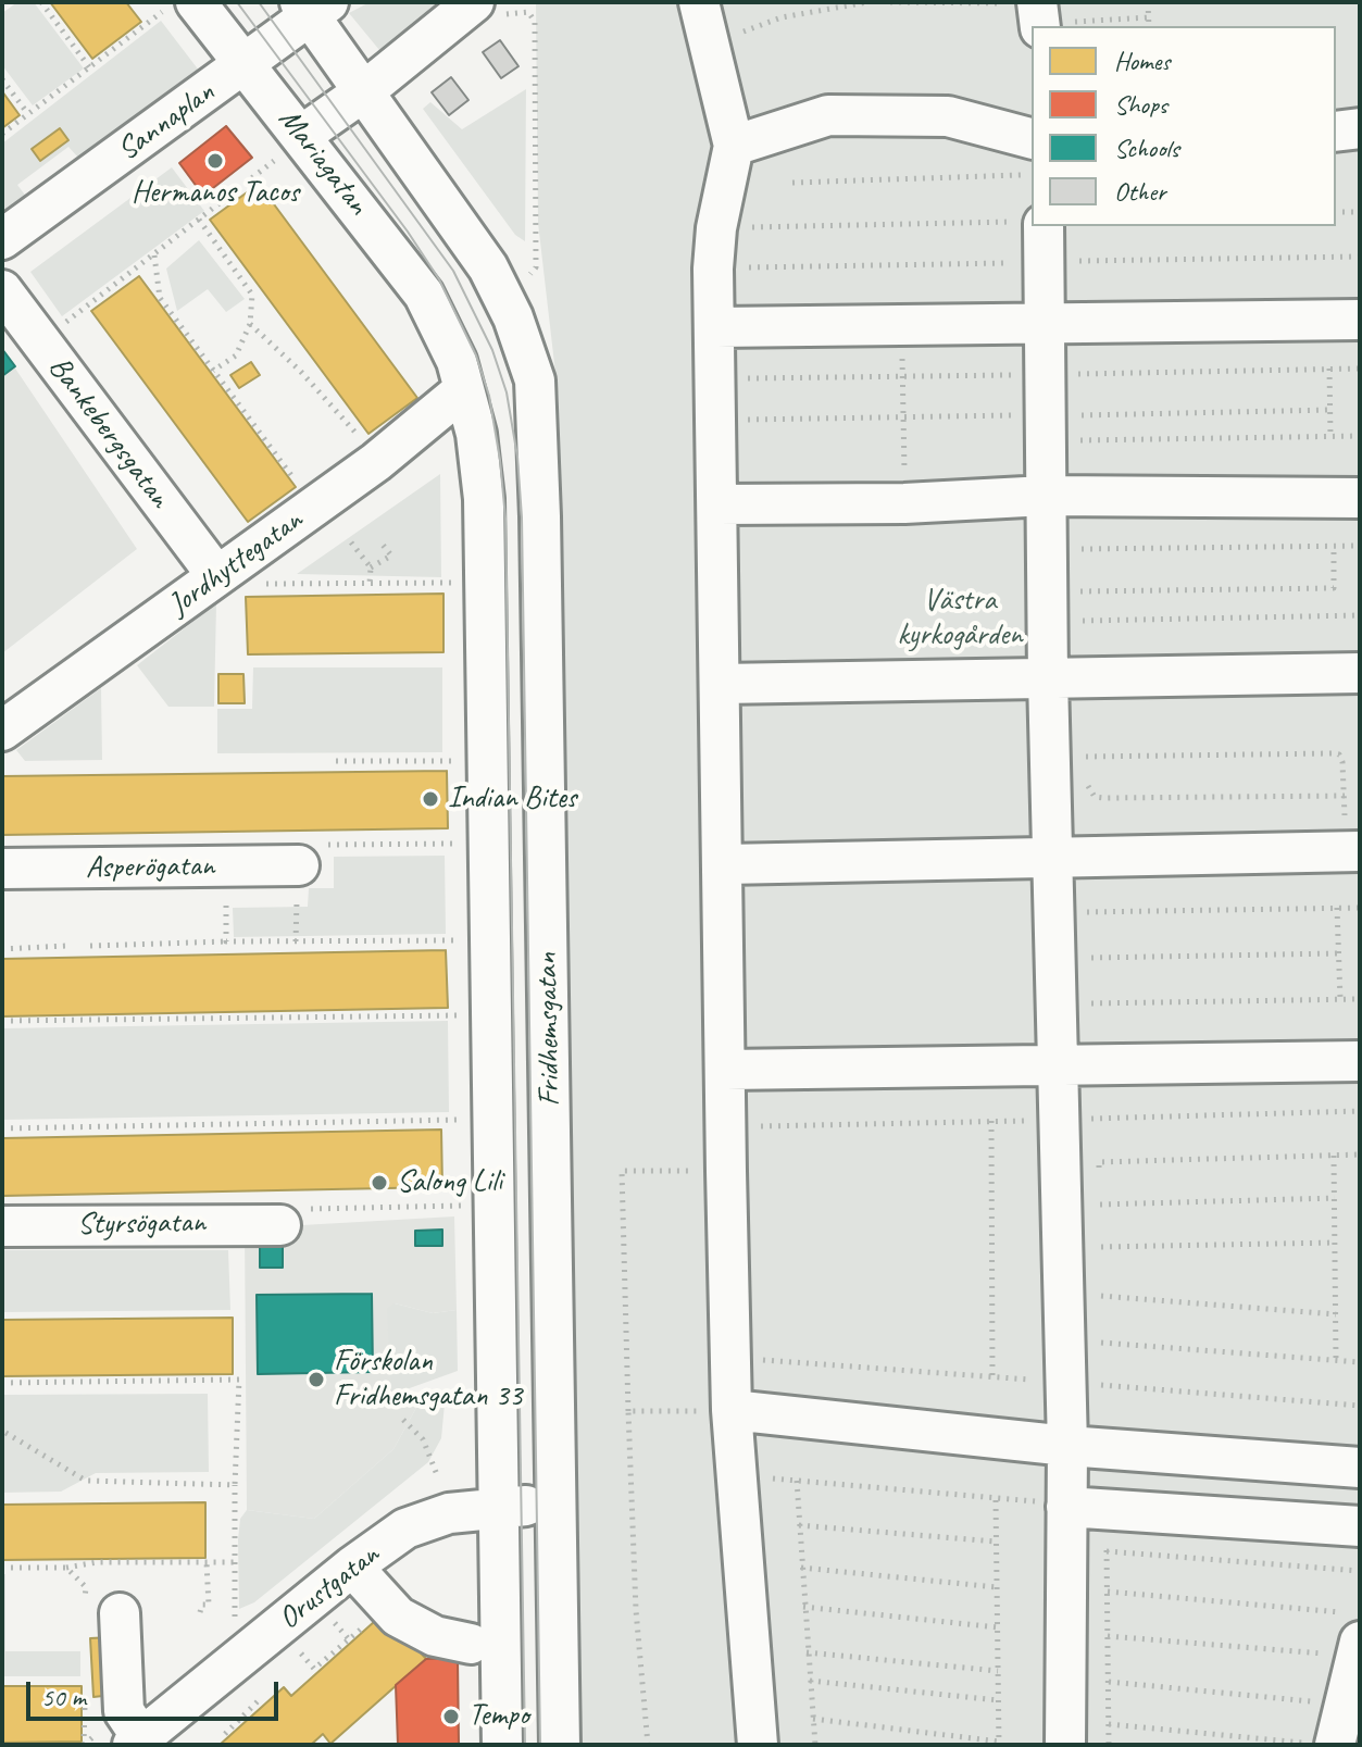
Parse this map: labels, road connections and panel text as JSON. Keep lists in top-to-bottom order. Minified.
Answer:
{"streets":{"street":["Sannaplan","Mariagatan","Bankebergsgatan","Jordhyttegatan","Asperögatan","Fridhemsgatan","Styrsögatan","Orustgatan"]},"crossings":[["Sannaplan","Mariagatan"],["Mariagatan","Fridhemsgatan"],["Bankebergsgatan","Jordhyttegatan"],["Jordhyttegatan","Fridhemsgatan"],["Fridhemsgatan","Orustgatan"]],"parks":["Västra kyrkogården"],"places":["Hermanos Tacos","Indian Bites","Salong Lili","Förskolan Fridhemsgatan 33","Tempo"],"legend":["Homes","Shops","Schools","Other"],"scale_bar":"50 m"}
